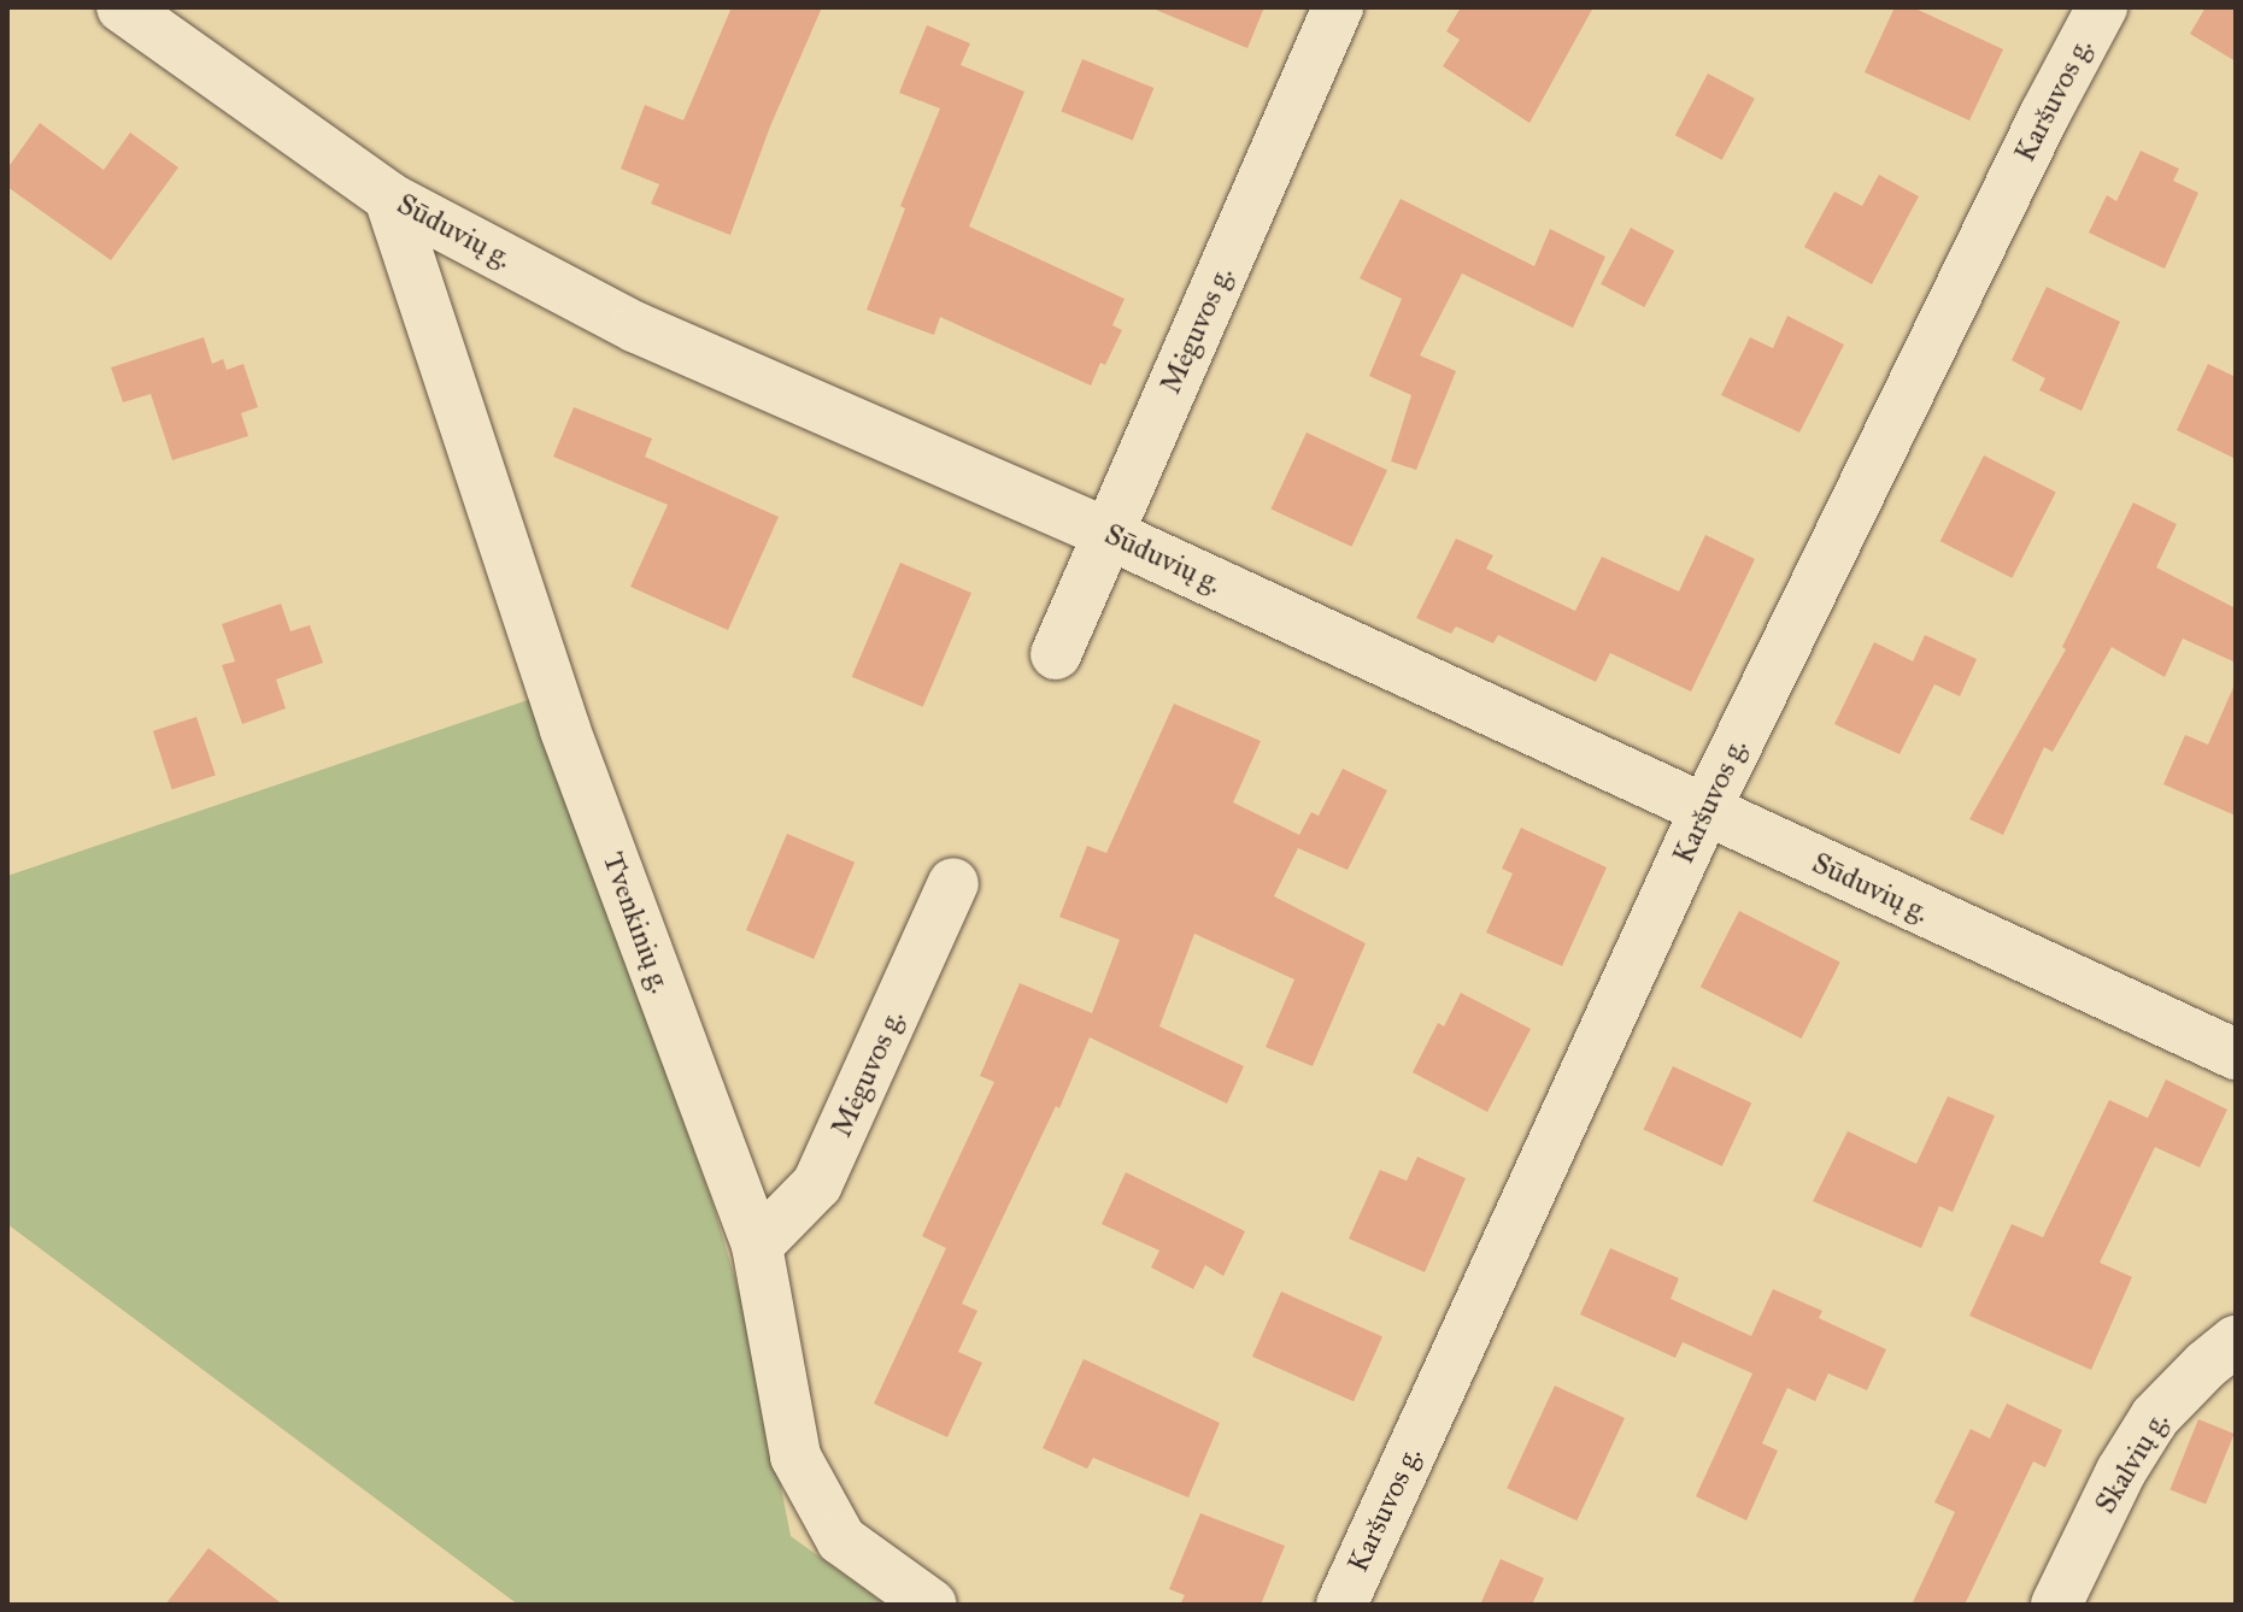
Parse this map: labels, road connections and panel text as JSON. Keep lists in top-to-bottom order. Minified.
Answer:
{"streets":{"street":["Karšuvos g.","Sūduvių g.","Mėguvos g.","Tvenkinių g.","Skalvių g."]},"crossings":[["Karšuvos g.","Sūduvių g."],["Sūduvių g.","Mėguvos g."],["Sūduvių g.","Tvenkinių g."],["Mėguvos g.","Tvenkinių g."]]}
